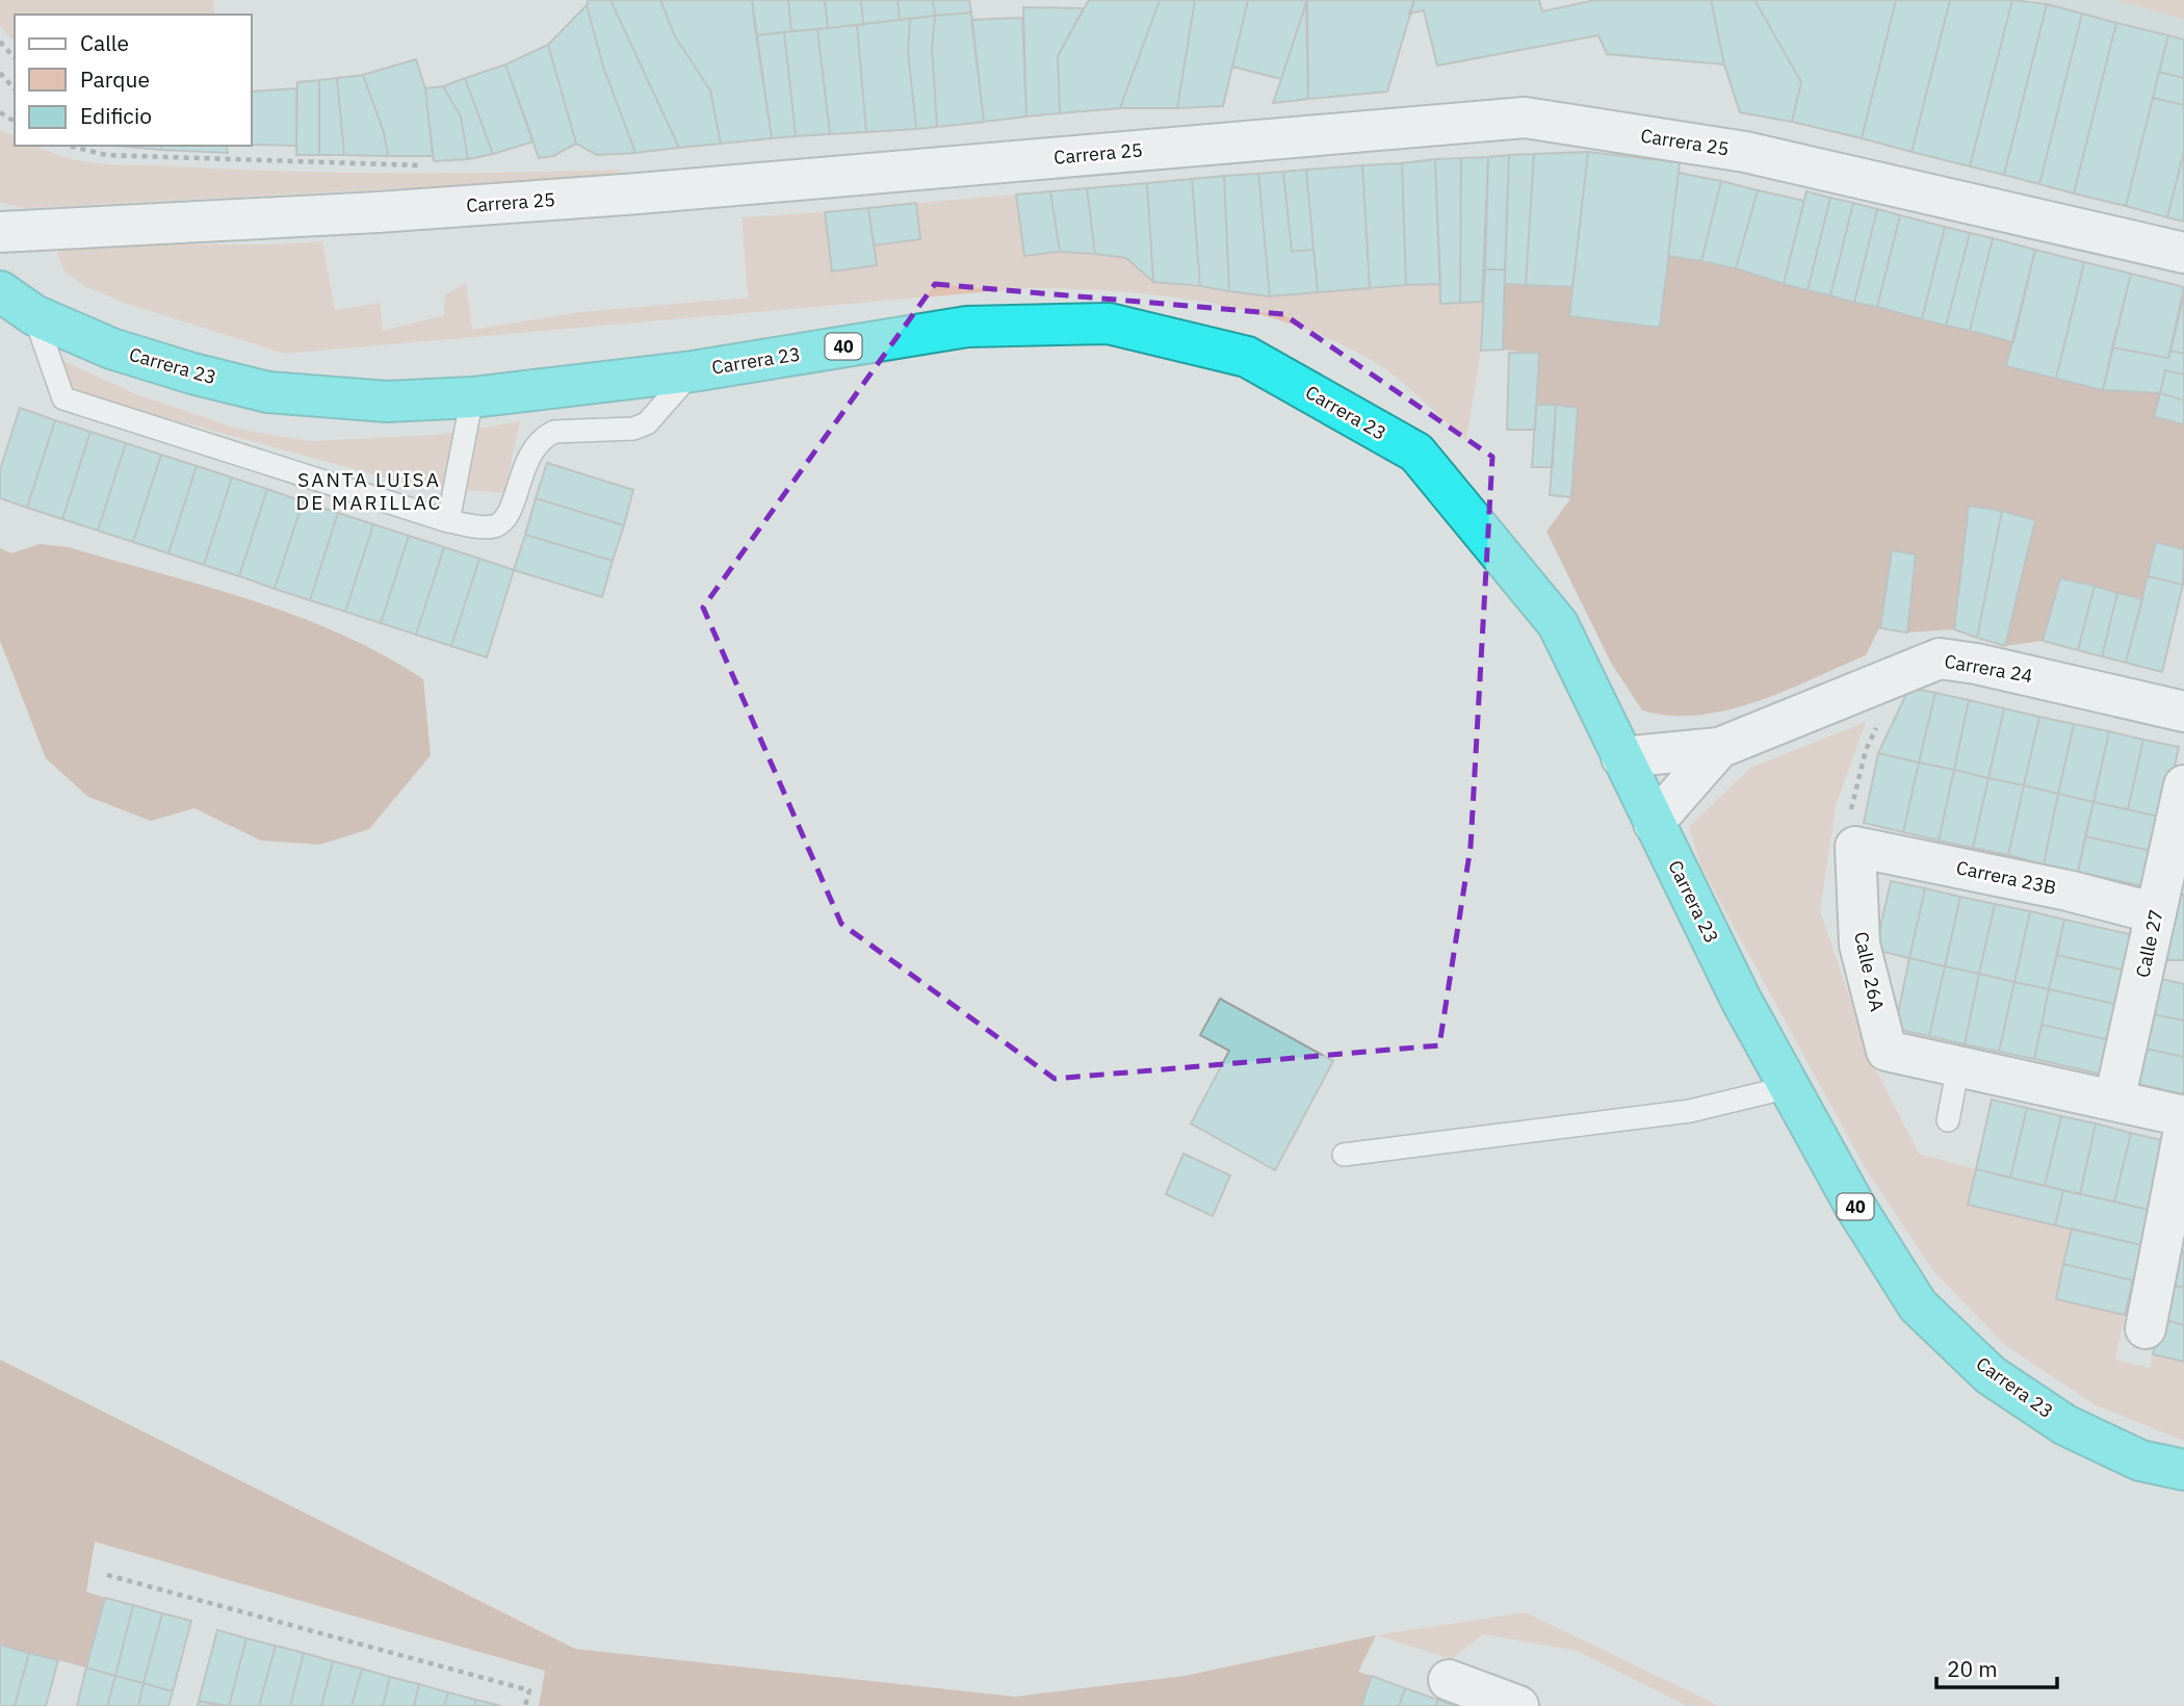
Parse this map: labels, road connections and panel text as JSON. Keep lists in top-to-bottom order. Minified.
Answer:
{"streets":{"highway":["40","Carrera 23"],"street":["Carrera 25","Carrera 24","Carrera 23B","Calle 27","Calle 26A"]},"crossings":[["Carrera 23","Carrera 24"],["Carrera 23B","Calle 27"],["Carrera 23B","Calle 26A"]],"districts":["SANTA LUISA DE MARILLAC"],"legend":["Calle","Parque","Edificio"],"scale_bar":"20 m"}
